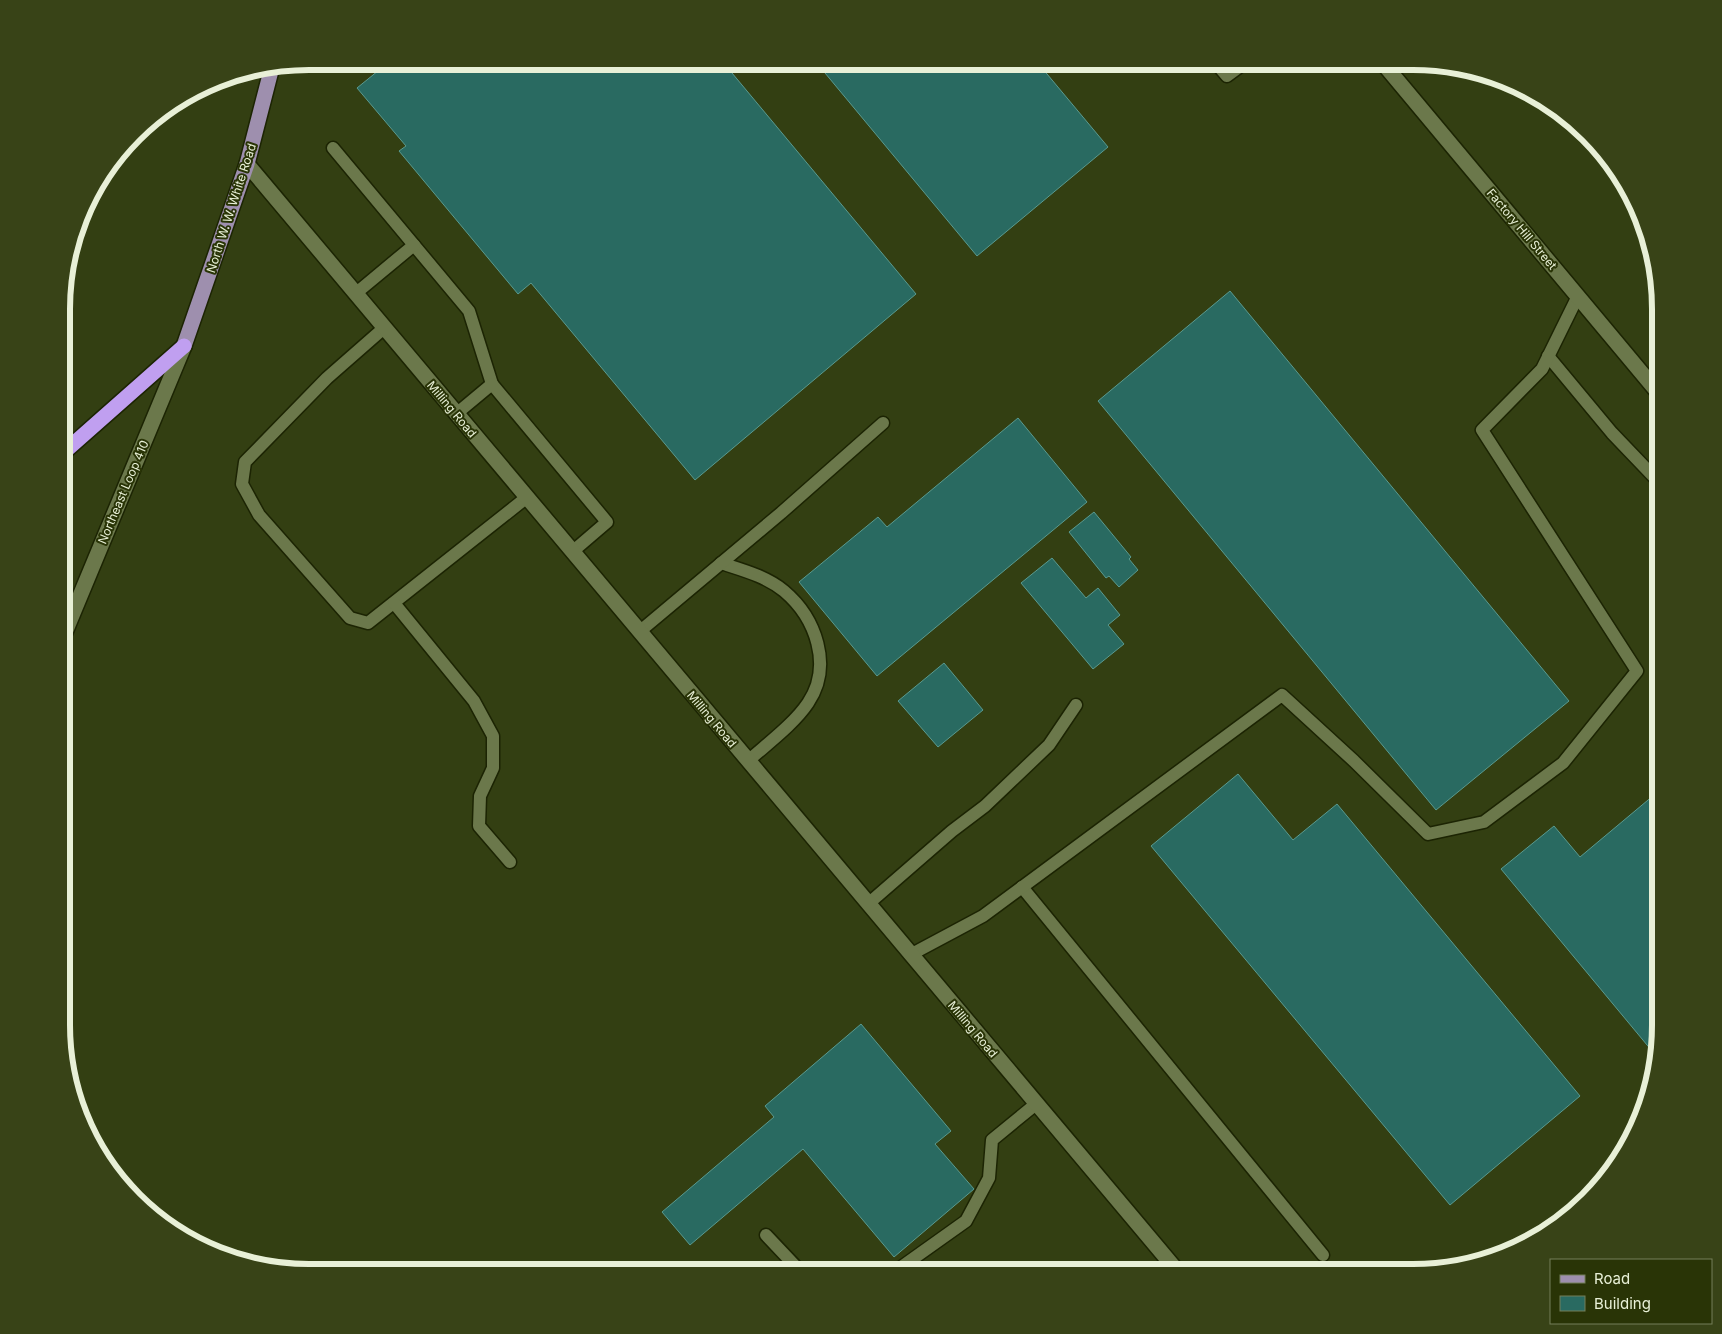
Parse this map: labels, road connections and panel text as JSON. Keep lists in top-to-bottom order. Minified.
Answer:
{"streets":{"main road":["North W. W. White Road"],"street":["Factory Hill Street","Milling Road","Northeast Loop 410"]},"crossings":[["North W. W. White Road","Milling Road"],["North W. W. White Road","Northeast Loop 410"]],"legend":["Road","Building"]}
